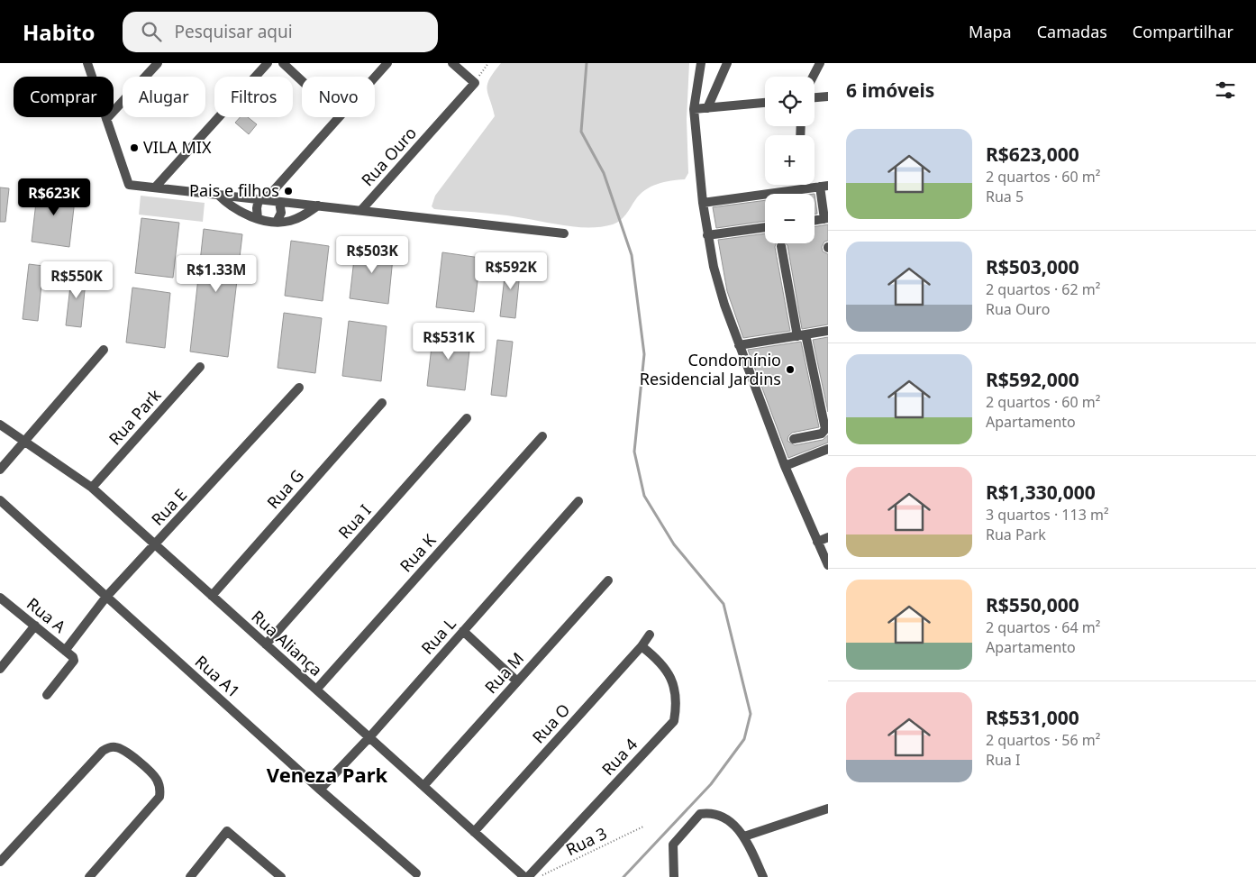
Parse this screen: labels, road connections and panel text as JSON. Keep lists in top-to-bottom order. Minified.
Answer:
{"streets":{"street":["Rua Ouro","Rua Park","Rua G","Rua E","Rua I","Rua K","Rua A","Rua L","Rua Aliança","Rua M","Rua A1","Rua O","Rua 4"],"path":["Rua 3"]},"crossings":[["Rua Park","Rua Aliança"],["Rua G","Rua Aliança"],["Rua E","Rua A"],["Rua E","Rua Aliança"],["Rua E","Rua A1"],["Rua I","Rua Aliança"],["Rua K","Rua Aliança"],["Rua L","Rua Aliança"],["Rua L","Rua A1"],["Rua Aliança","Rua M"],["Rua Aliança","Rua O"],["Rua O","Rua 4"]],"districts":["Veneza Park"],"places":["VILA MIX","Pais e filhos","Condomínio Residencial Jardins"],"page":{"header":"Habito","search":"Pesquisar aqui","nav":["Mapa","Camadas","Compartilhar"],"heading":"6 imóveis","map_buttons":["+","−"],"chip":["Comprar","Alugar","Filtros","Novo"],"list":[{"name":"R$623,000","note":"2 quartos · 60 m² · Rua 5"},{"name":"R$503,000","note":"2 quartos · 62 m² · Rua Ouro"},{"name":"R$592,000","note":"2 quartos · 60 m² · Apartamento"},{"name":"R$1,330,000","note":"3 quartos · 113 m² · Rua Park"},{"name":"R$550,000","note":"2 quartos · 64 m² · Apartamento"},{"name":"R$531,000","note":"2 quartos · 56 m² · Rua I"}],"price":["R$623K","R$503K","R$592K","R$1.33M","R$550K","R$531K"]}}
